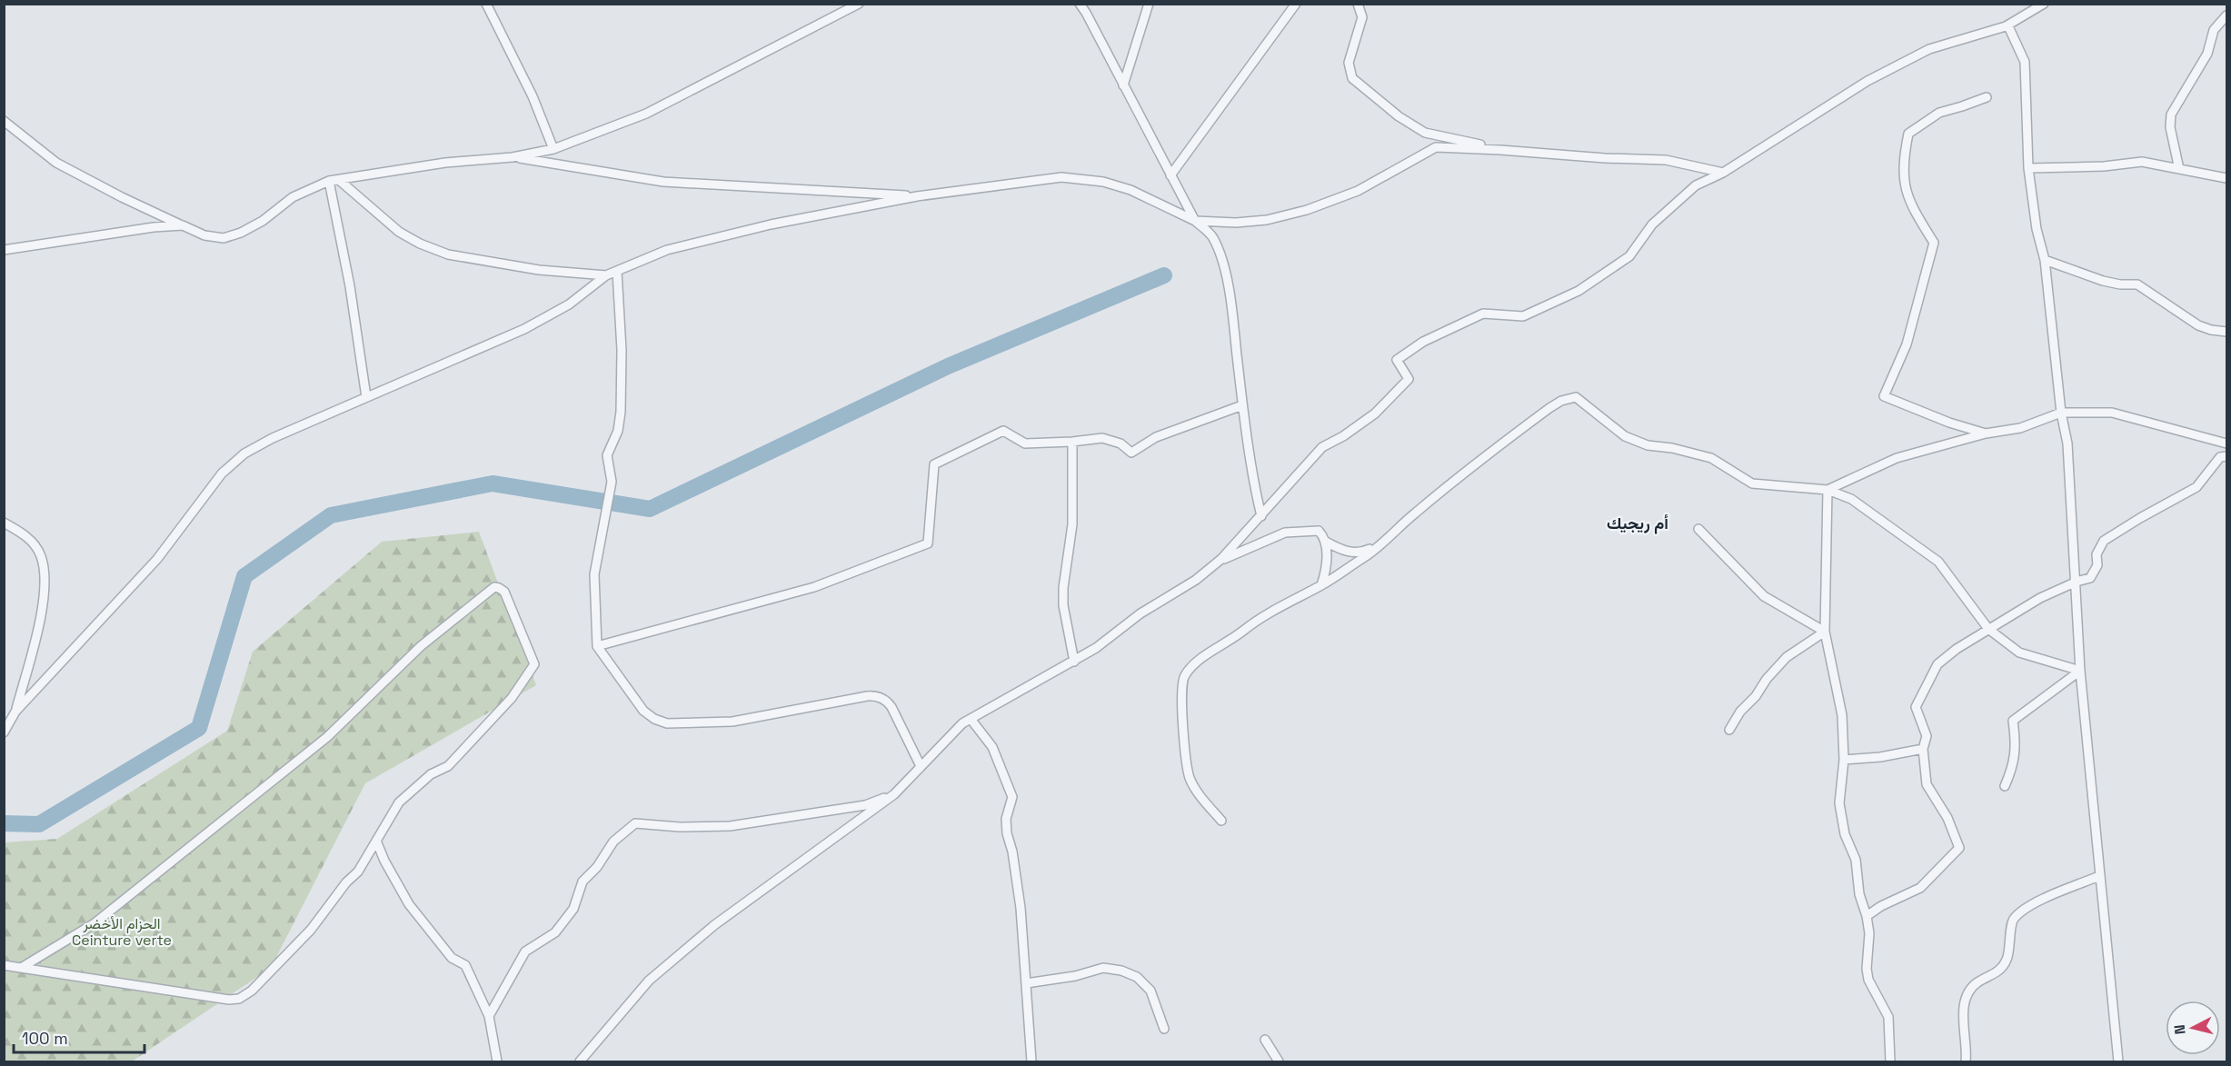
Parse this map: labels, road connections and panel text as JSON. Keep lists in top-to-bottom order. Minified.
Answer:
{"districts":["أم ريجيك"],"parks":["الحزام الأخضر Ceinture verte"],"scale_bar":"100 m","north":"left"}
